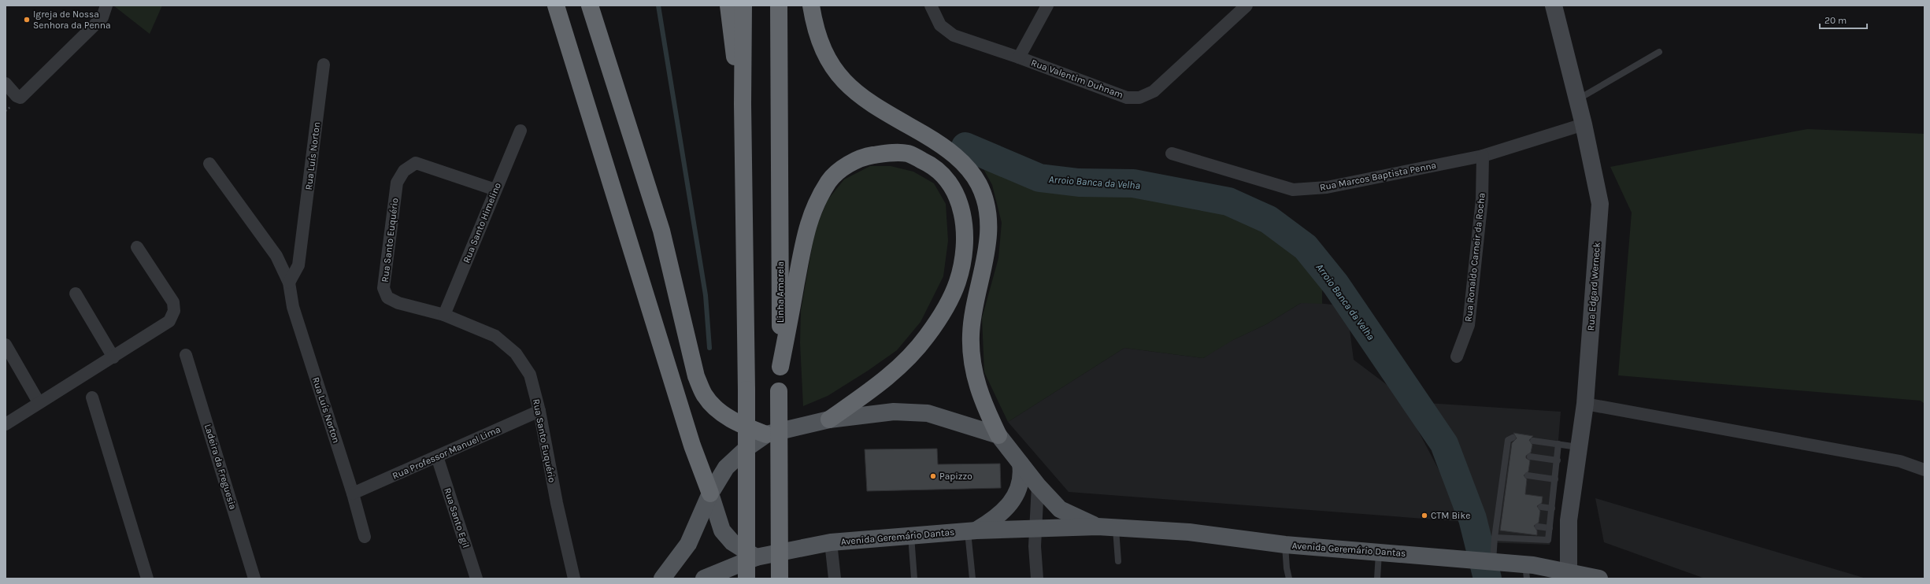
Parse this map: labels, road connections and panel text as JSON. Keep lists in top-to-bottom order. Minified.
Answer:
{"streets":{"highway":["Linha Amarela"],"main road":["Avenida Geremário Dantas"],"street":["Rua Valentim Duhnam","Rua Luís Norton","Rua Marcos Baptista Penna","Rua Santo Himelino","Rua Santo Euquério","Rua Ronaldo Carneir da Rocha","Rua Edgard Werneck","Rua Professor Manuel Lima","Ladeira da Freguesia","Rua Santo Egil"]},"crossings":[["Rua Luís Norton","Rua Professor Manuel Lima"],["Rua Marcos Baptista Penna","Rua Ronaldo Carneir da Rocha"],["Rua Marcos Baptista Penna","Rua Edgard Werneck"],["Rua Santo Himelino","Rua Santo Euquério"],["Rua Santo Euquério","Rua Professor Manuel Lima"],["Rua Edgard Werneck","Avenida Geremário Dantas"],["Rua Professor Manuel Lima","Rua Santo Egil"]],"water":["Arroio Banca da Velha"],"places":["Igreja de Nossa Senhora da Penna","Papizzo","CTM Bike"],"scale_bar":"20 m"}
